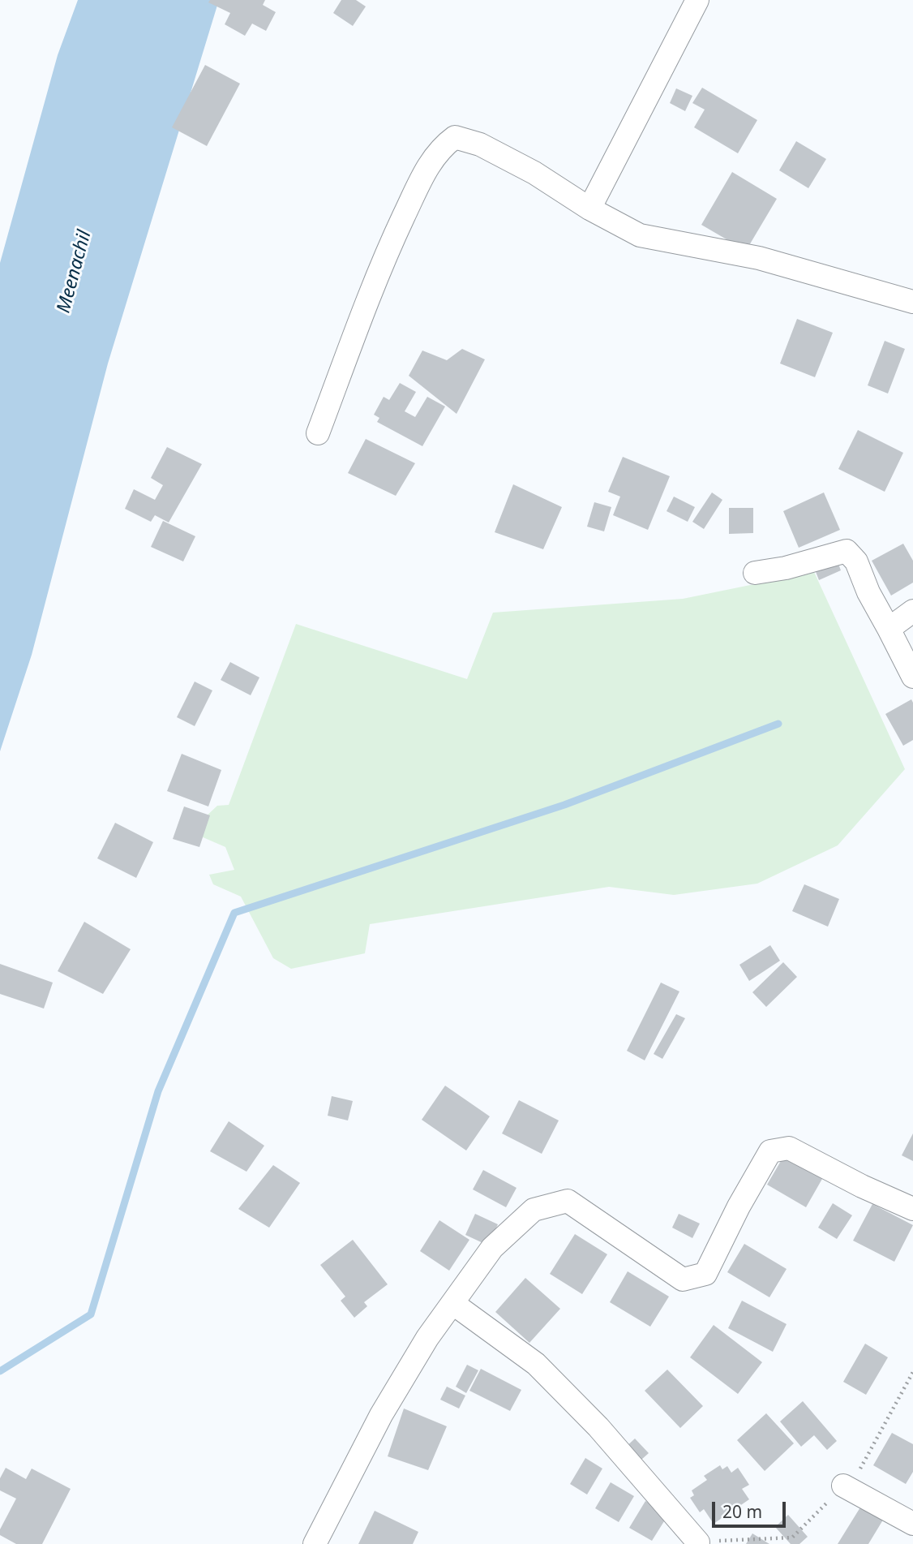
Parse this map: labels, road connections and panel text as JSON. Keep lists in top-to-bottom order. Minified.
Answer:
{"water":["Meenachil"],"scale_bar":"20 m"}
